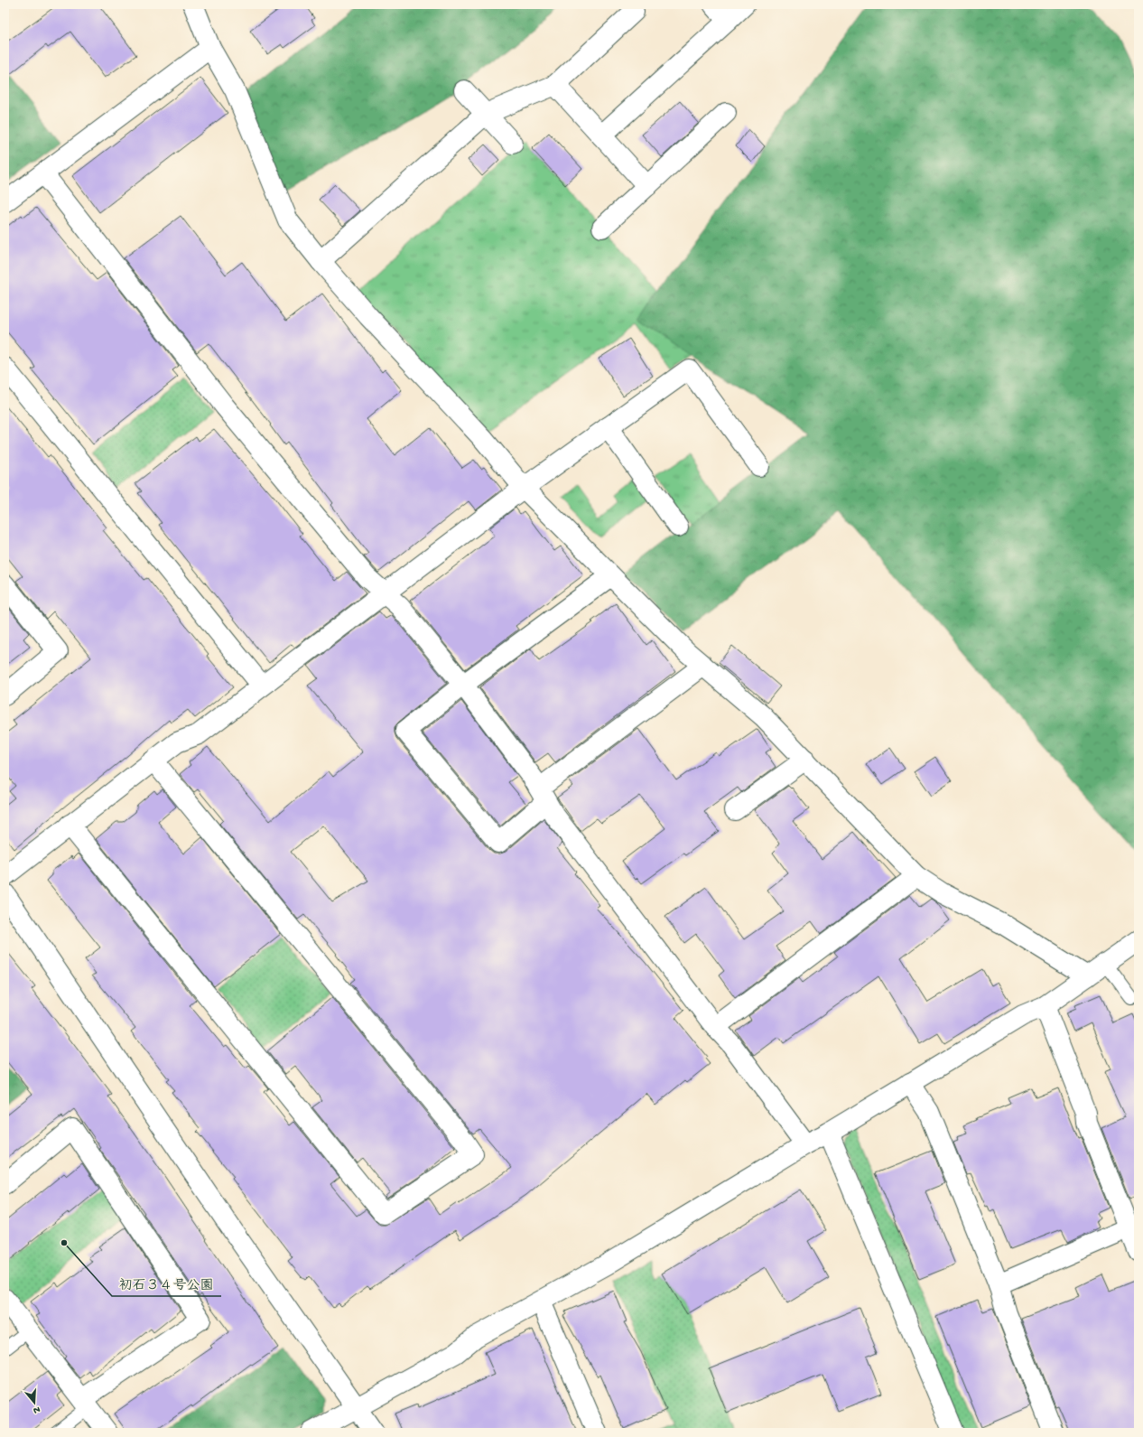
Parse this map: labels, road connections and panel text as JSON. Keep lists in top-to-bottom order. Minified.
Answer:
{"places":["初石３４号公園"],"north":"bottom"}
